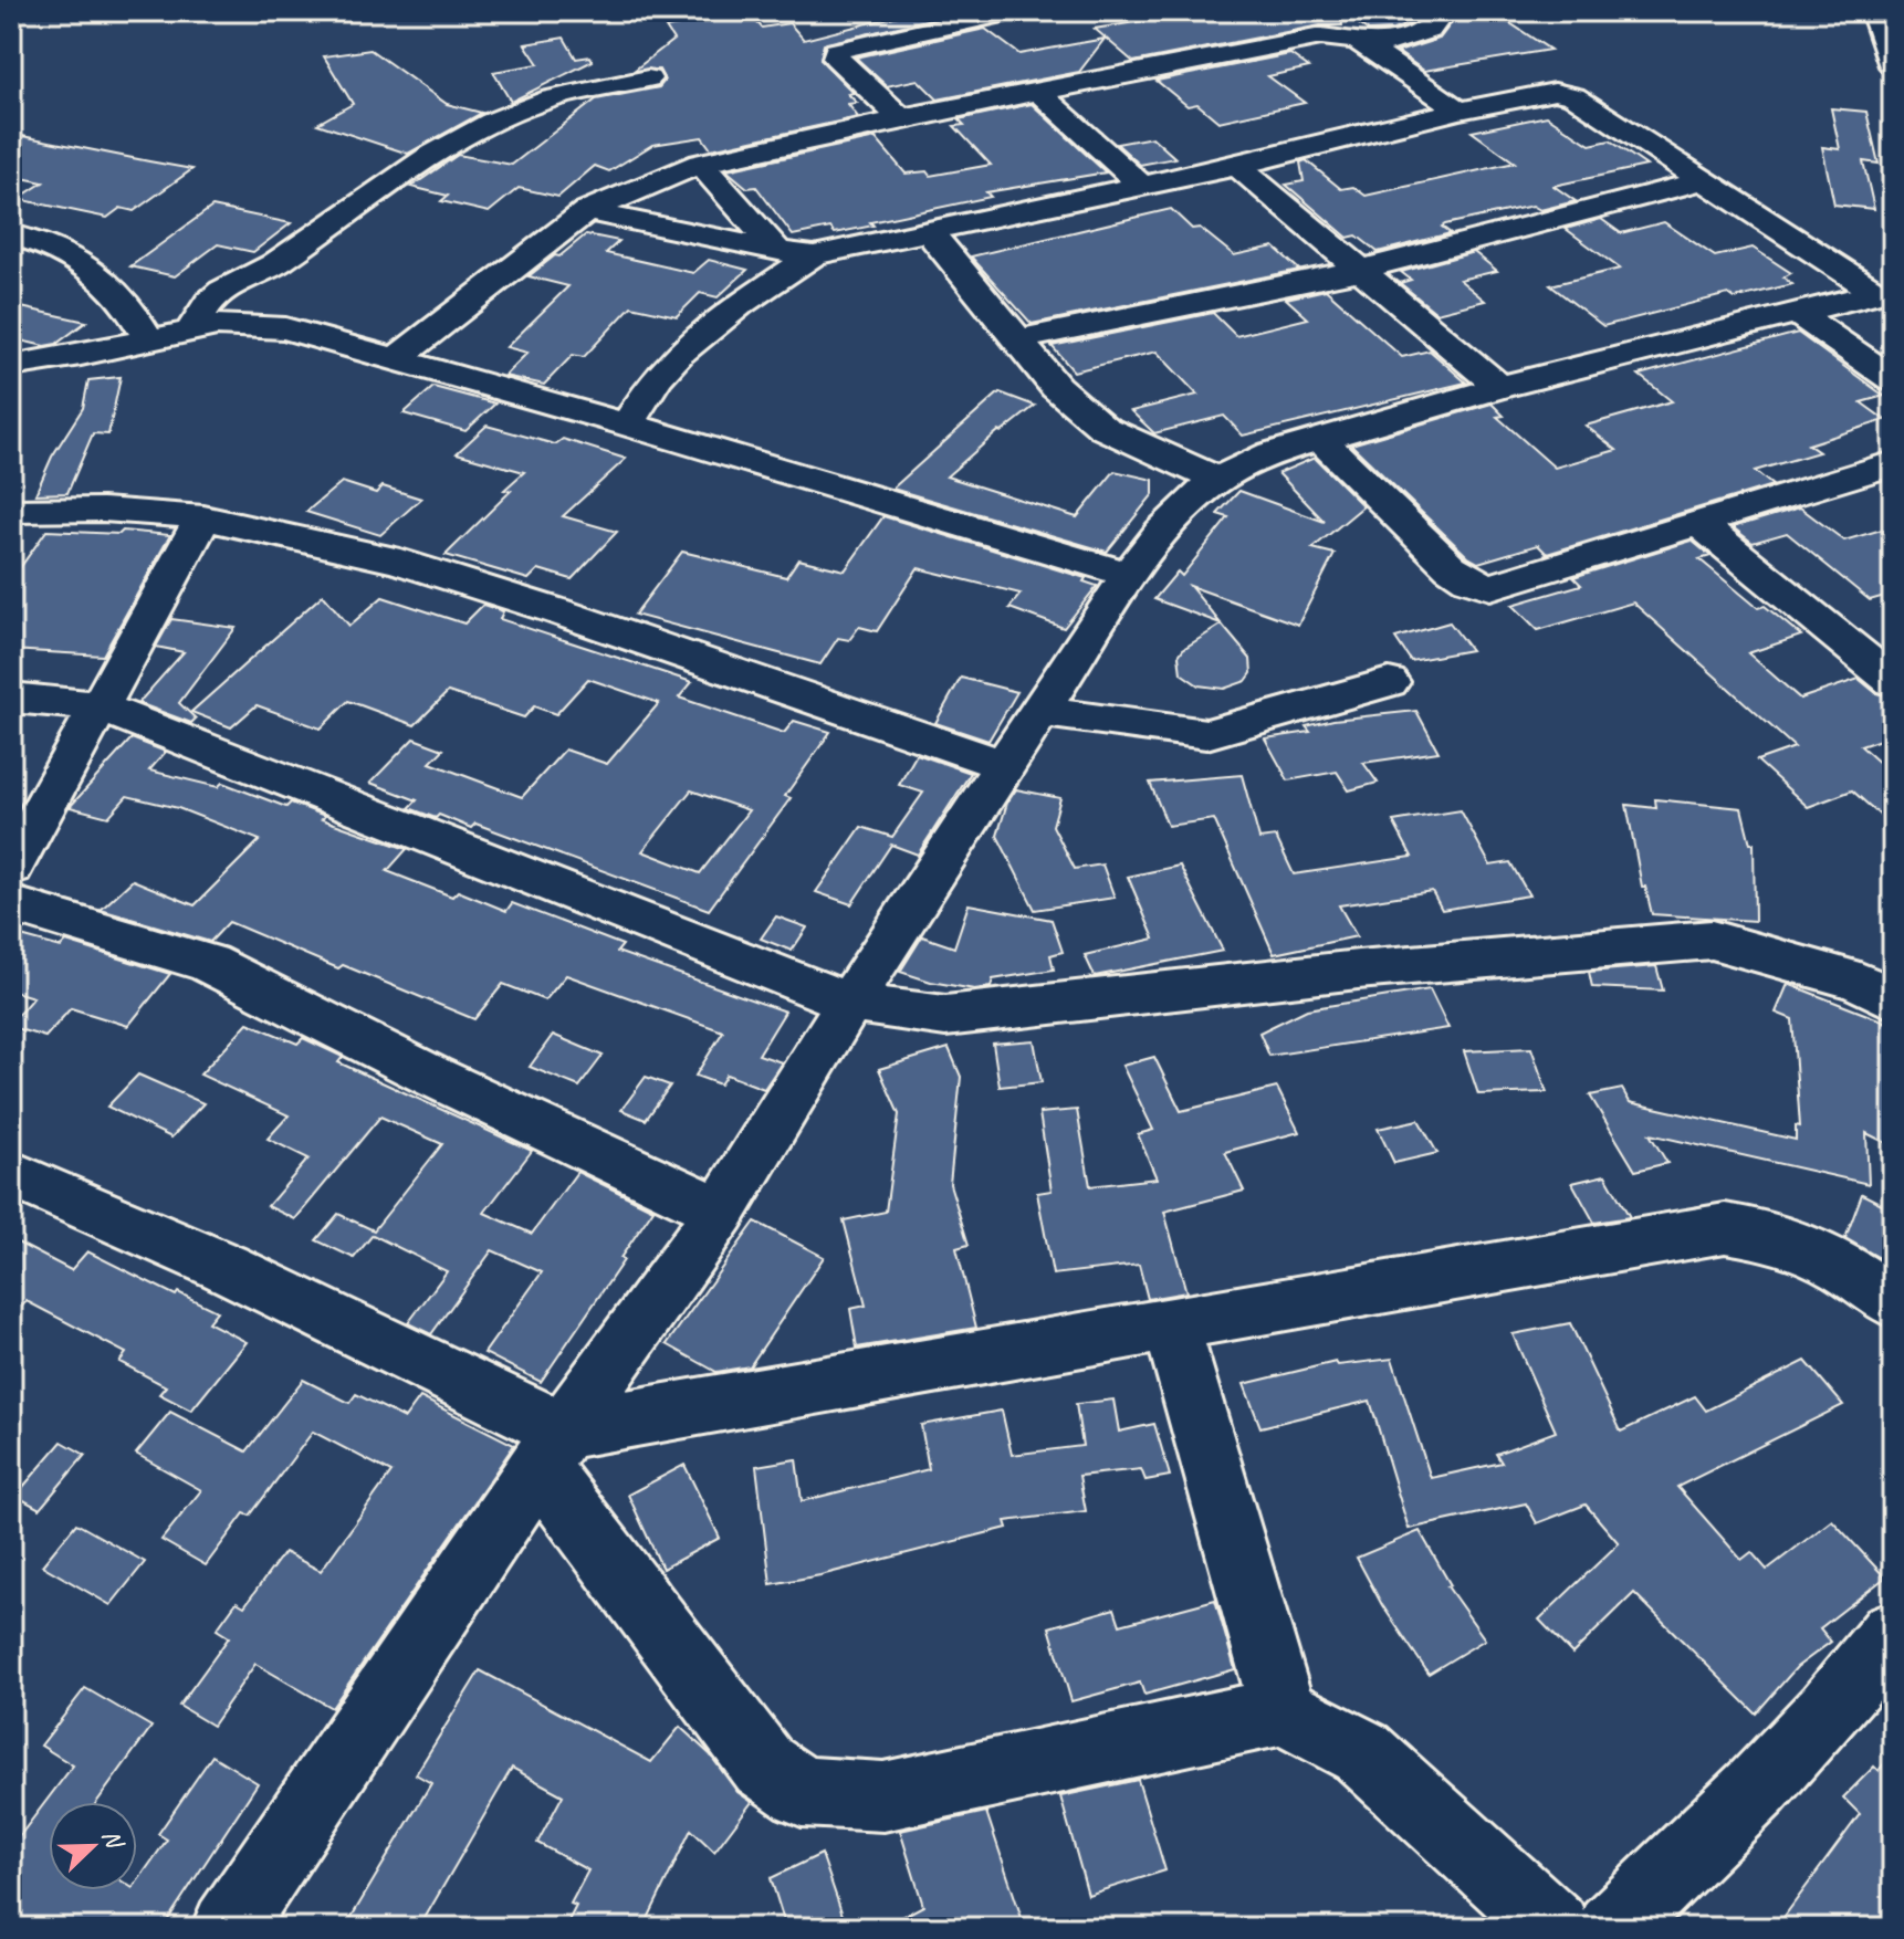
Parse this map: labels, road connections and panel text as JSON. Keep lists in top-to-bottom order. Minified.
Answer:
{"north":"top right"}
